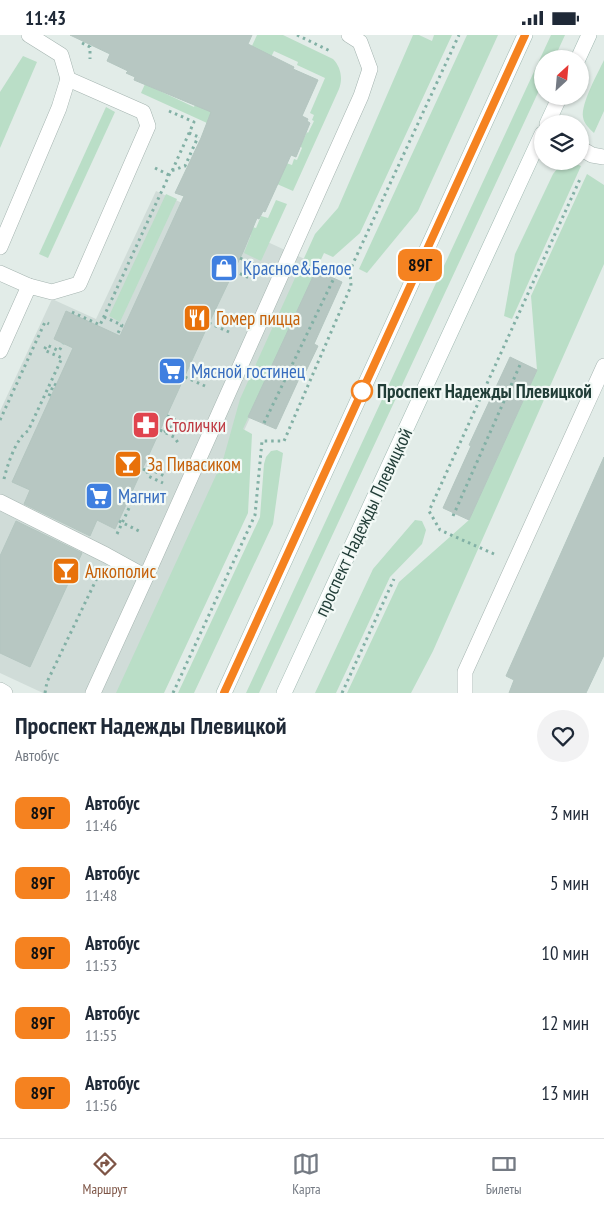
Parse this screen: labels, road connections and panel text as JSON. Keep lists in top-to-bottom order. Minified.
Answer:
{"streets":{"main road":["проспект Надежды Плевицкой"]},"places":{"shop":["Красное&Белое"],"restaurant":["Гомер пицца"],"supermarket":["Мясной гостинец","Магнит"],"other":["Проспект Надежды Плевицкой"],"pharmacy":["Столички"],"bar":["За Пивасиком","Алкополис"]},"lines":["bus line 89Г"],"north":"top right","page":{"status":"11:43","on_map":"89Г","heading":["Проспект Надежды Плевицкой","Автобус"],"list":[{"mark":"89Г","name":"Автобус","note":"11:46","value":"3 мин"},{"mark":"89Г","name":"Автобус","note":"11:48","value":"5 мин"},{"mark":"89Г","name":"Автобус","note":"11:53","value":"10 мин"},{"mark":"89Г","name":"Автобус","note":"11:55","value":"12 мин"},{"mark":"89Г","name":"Автобус","note":"11:56","value":"13 мин"}],"tabs":["Маршрут","Карта","Билеты"]}}
